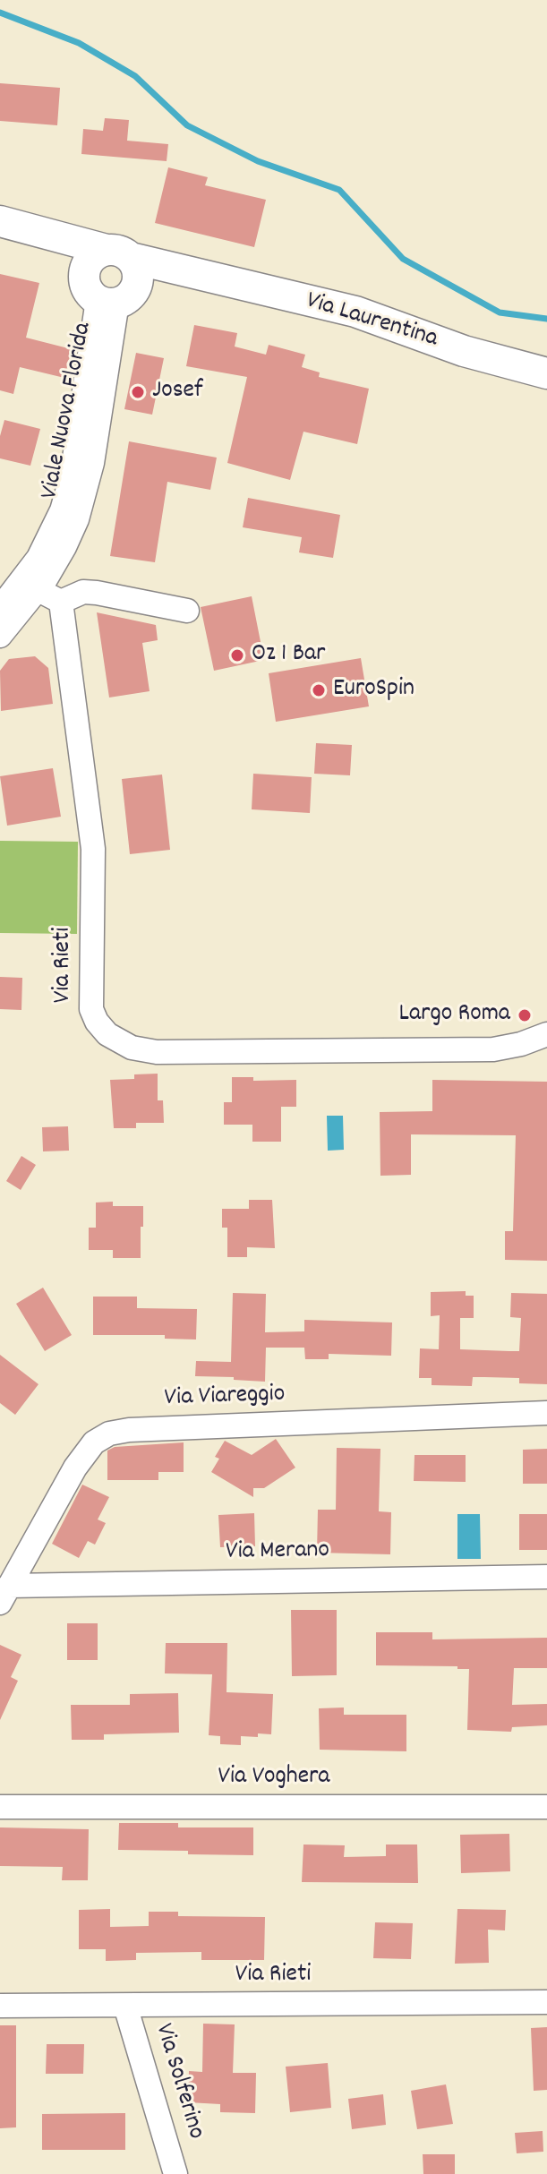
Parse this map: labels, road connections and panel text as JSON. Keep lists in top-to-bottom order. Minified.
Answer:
{"streets":{"main road":["Via Laurentina"],"street":["Viale Nuova Florida","Via Rieti","Via Viareggio","Via Merano","Via Voghera","Via Solferino"]},"crossings":[["Via Laurentina","Viale Nuova Florida"],["Via Rieti","Via Solferino"],["Via Viareggio","Via Merano"]],"places":["Josef","Oz 1 Bar","EuroSpin","Largo Roma"]}
